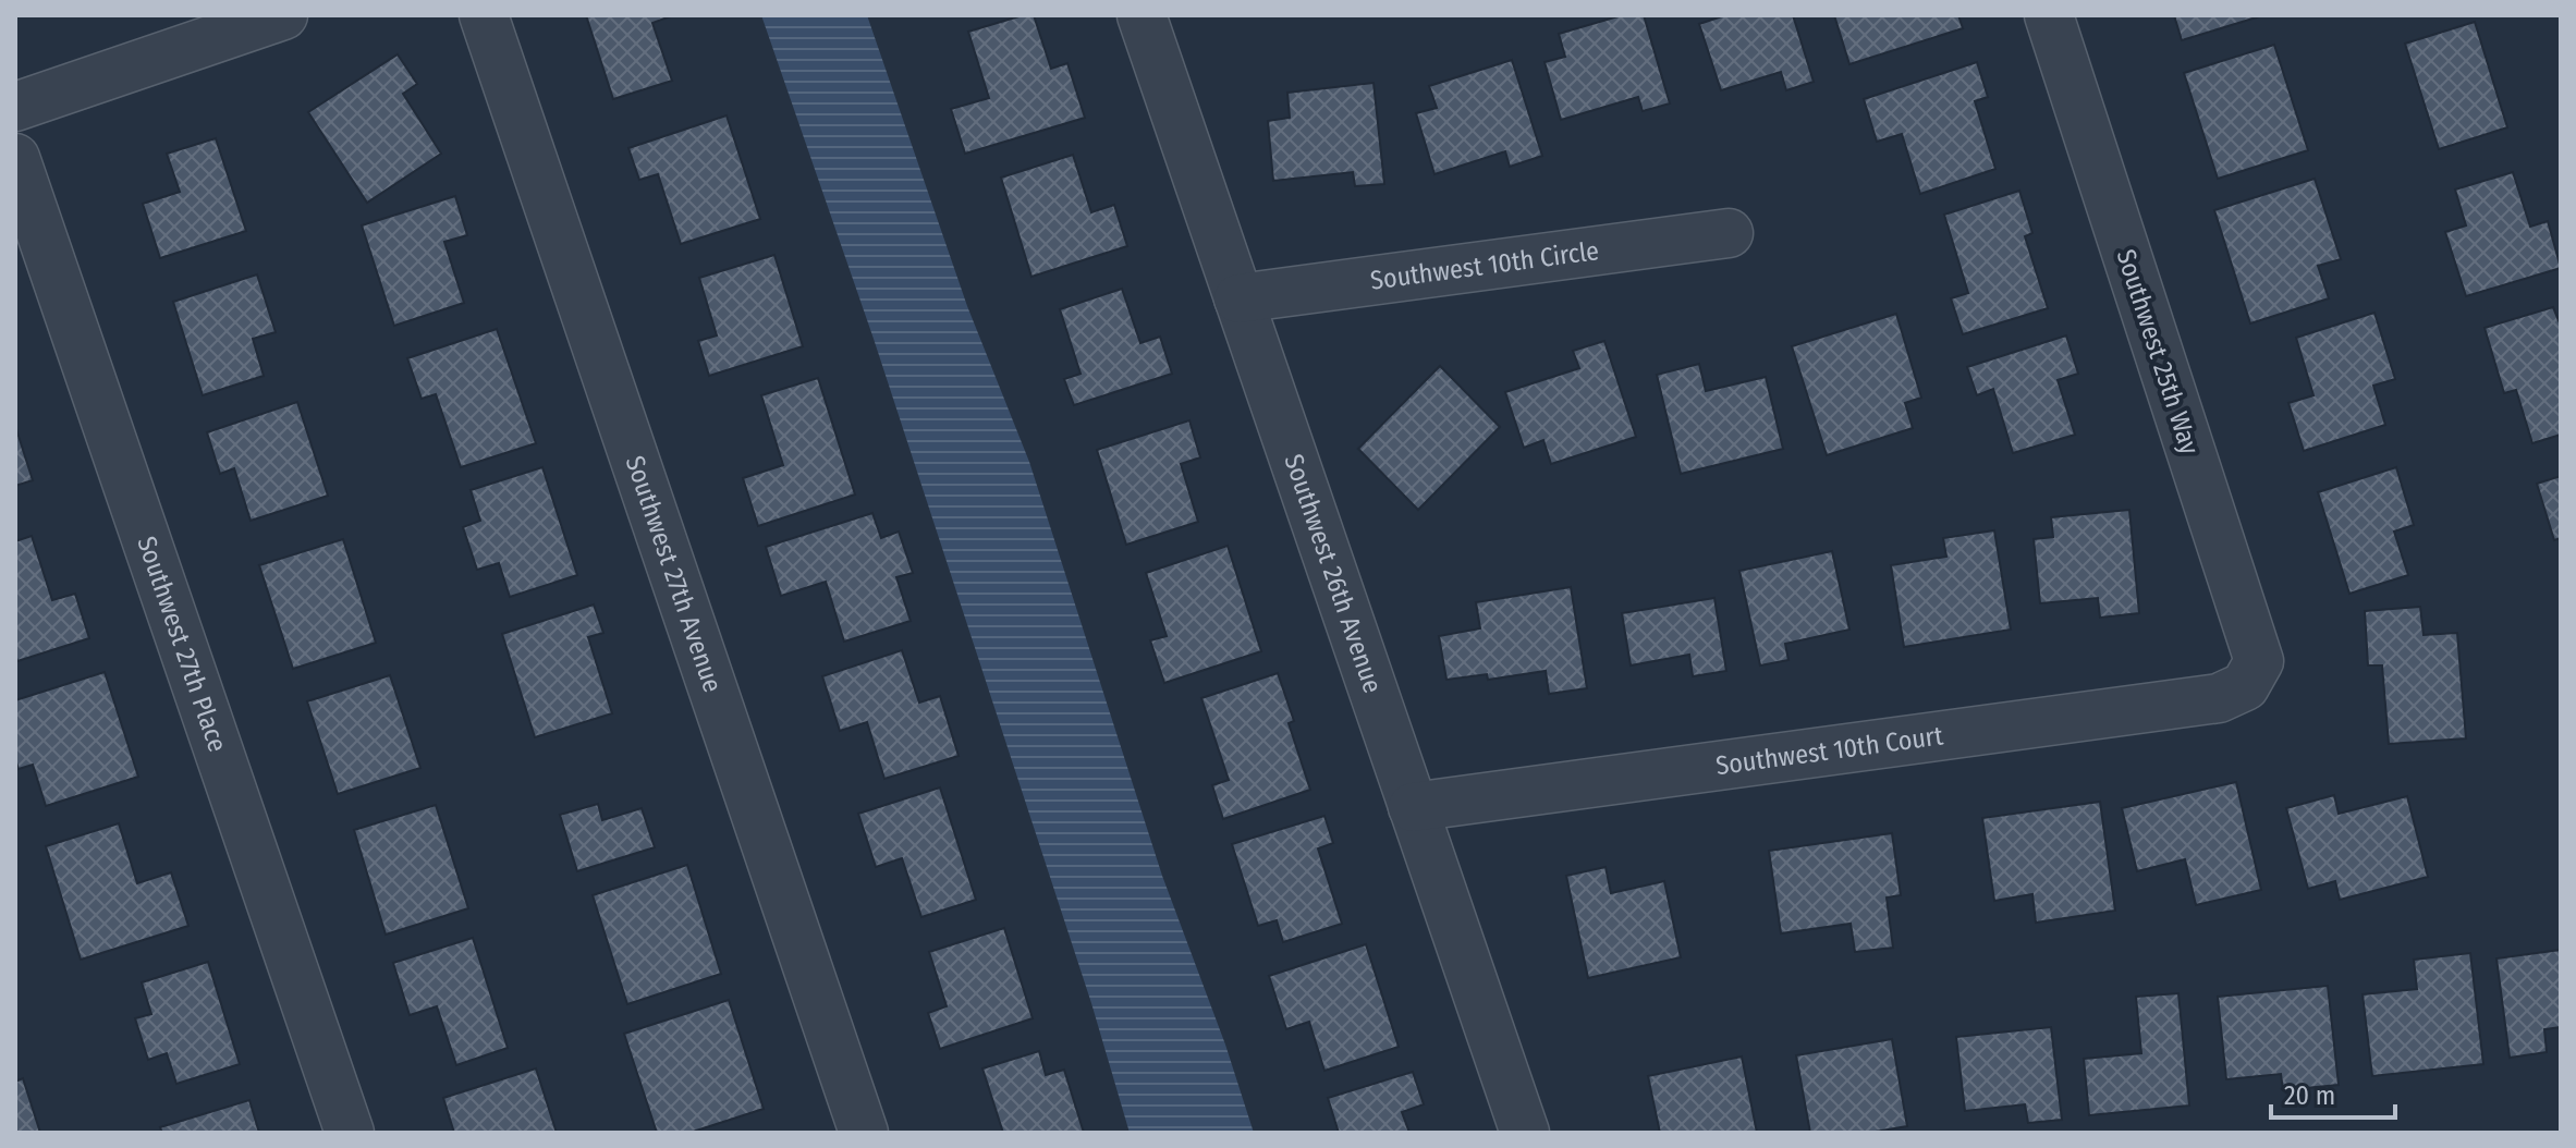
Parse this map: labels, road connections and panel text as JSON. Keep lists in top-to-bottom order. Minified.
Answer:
{"streets":{"street":["Southwest 10th Circle","Southwest 25th Way","Southwest 27th Avenue","Southwest 26th Avenue","Southwest 27th Place","Southwest 10th Court"]},"crossings":[["Southwest 10th Circle","Southwest 26th Avenue"],["Southwest 25th Way","Southwest 10th Court"],["Southwest 26th Avenue","Southwest 10th Court"]],"scale_bar":"20 m"}
